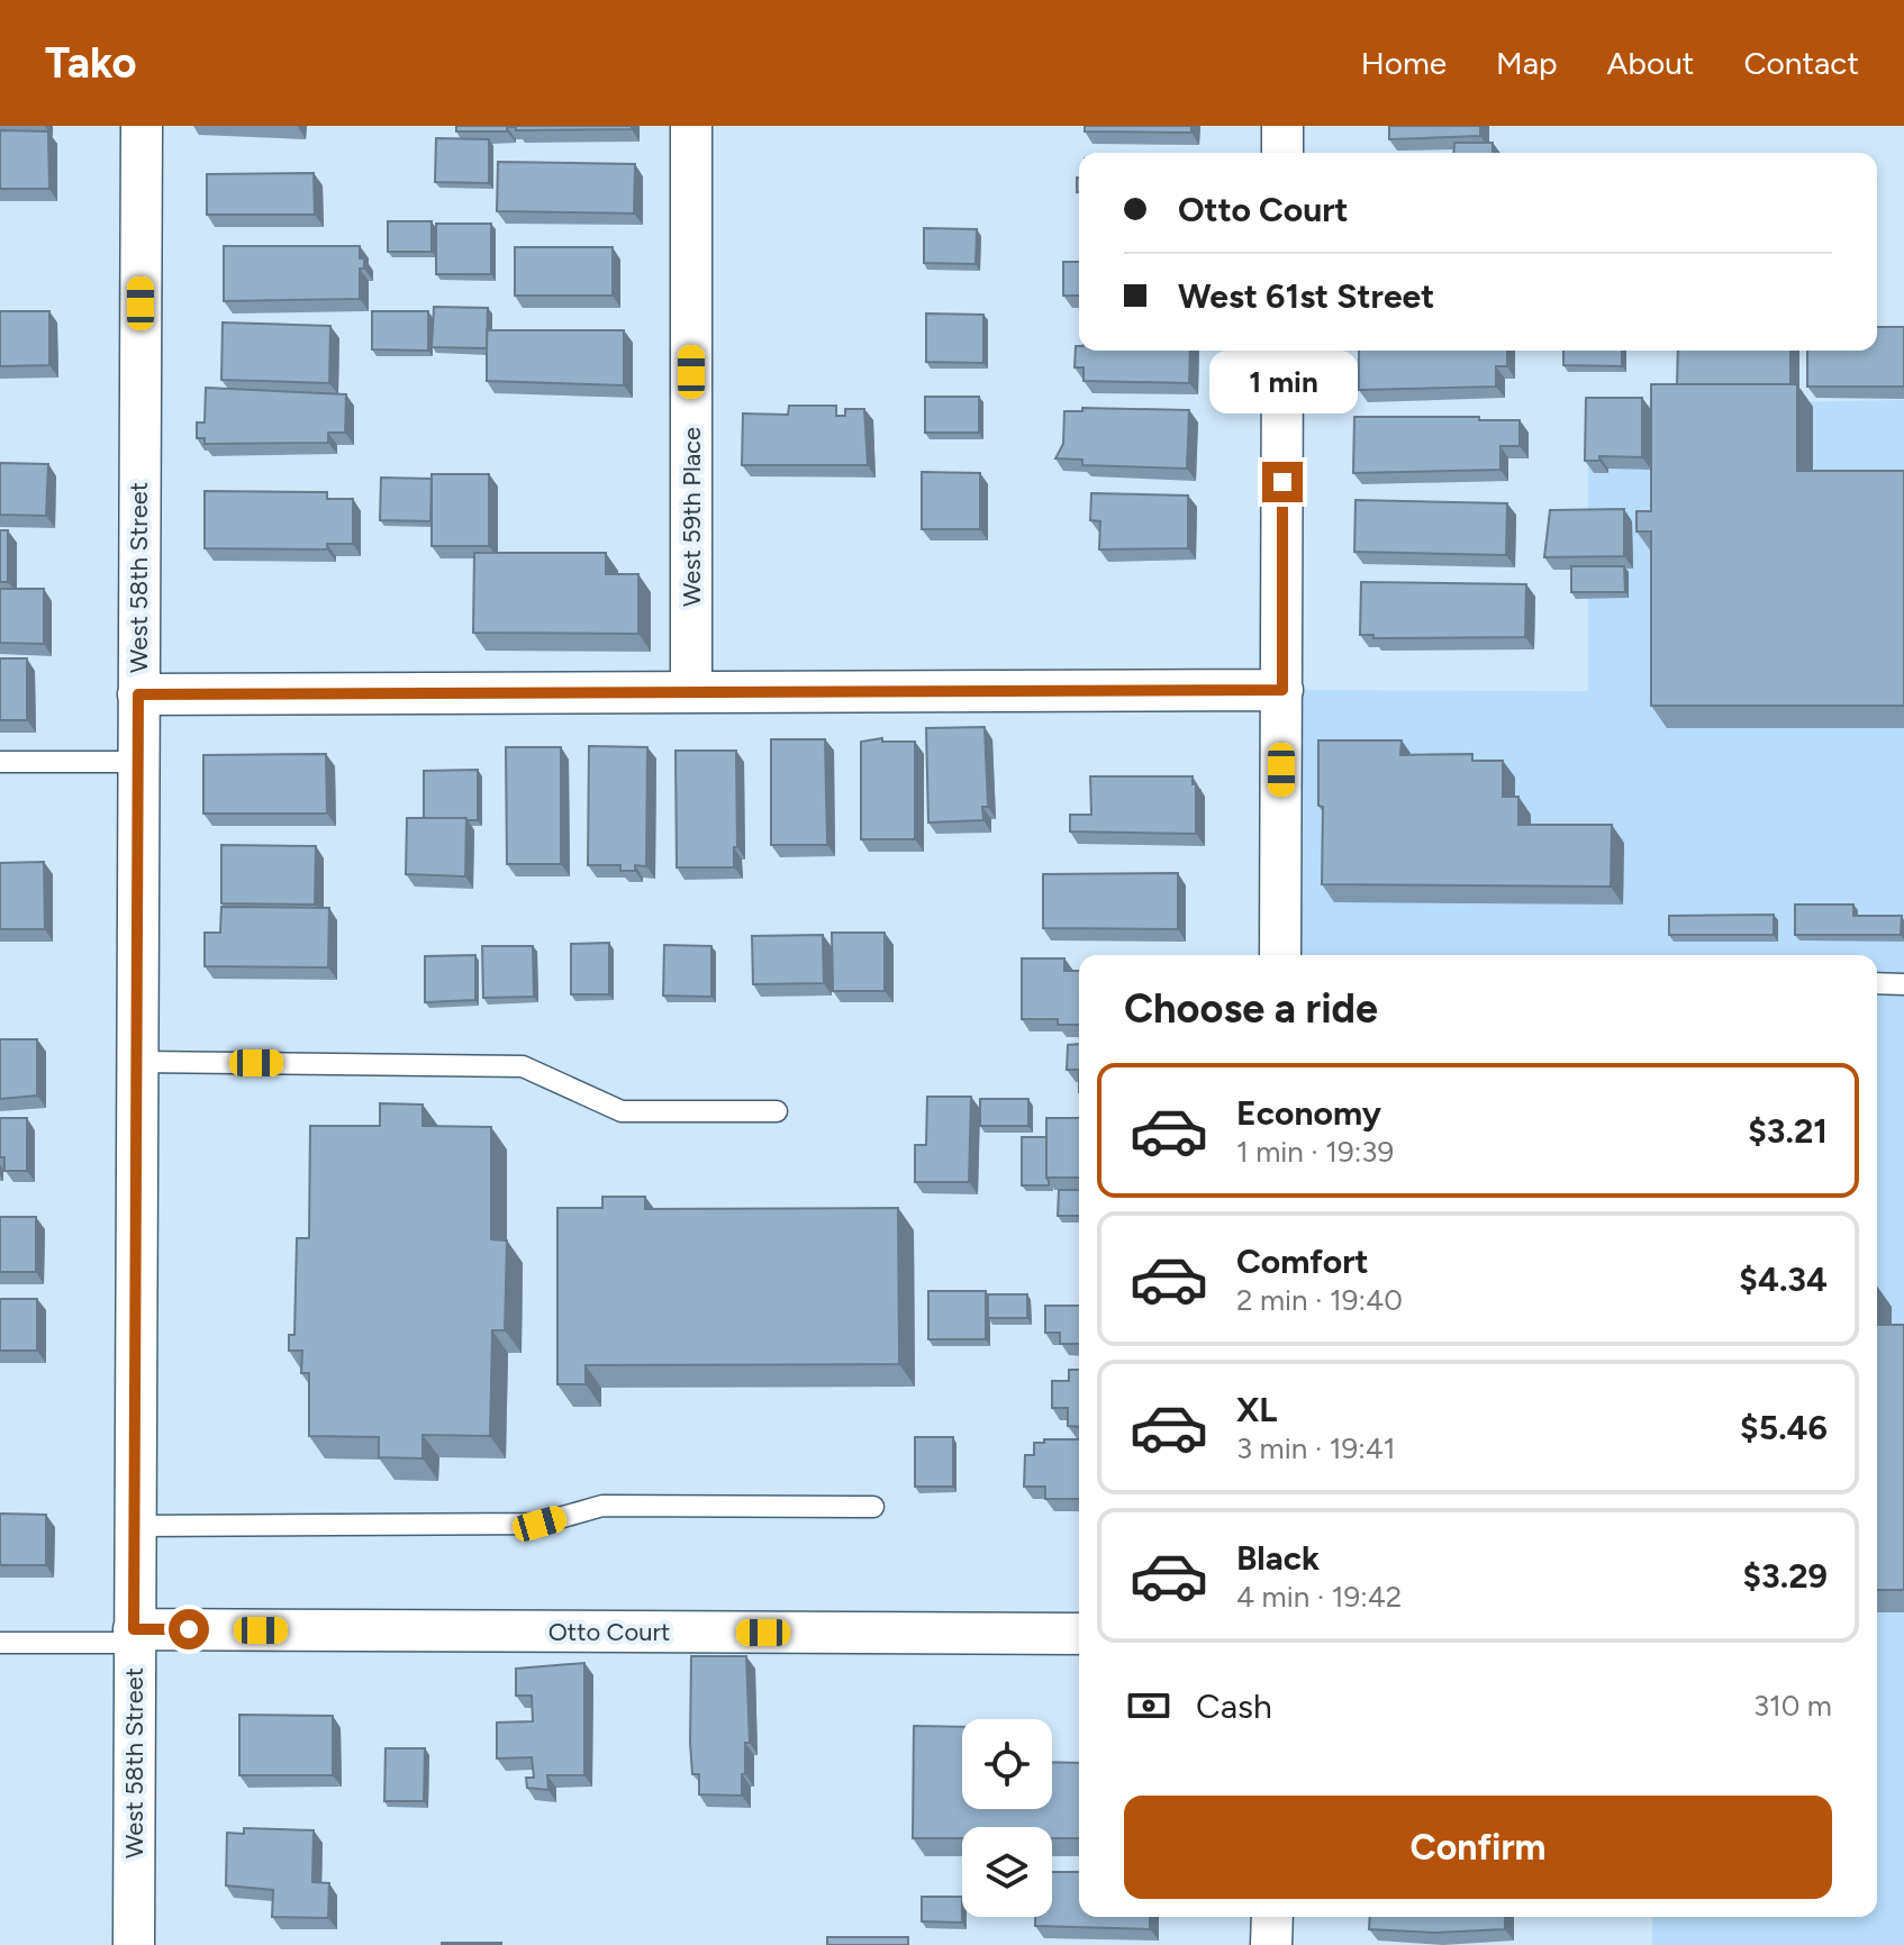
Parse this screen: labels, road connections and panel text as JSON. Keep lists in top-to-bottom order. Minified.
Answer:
{"streets":{"street":["West 59th Place","West 58th Street","Otto Court"]},"crossings":[["West 58th Street","Otto Court"]],"page":{"header":"Tako","nav":["Home","Map","About","Contact"],"banner":["Otto Court","West 61st Street"],"bubble":"1 min","heading":"Choose a ride","list":[{"name":"Economy","note":"1 min · 19:39","value":"$3.21"},{"name":"Comfort","note":"2 min · 19:40","value":"$4.34"},{"name":"XL","note":"3 min · 19:41","value":"$5.46"},{"name":"Black","note":"4 min · 19:42","value":"$3.29"}],"pay":["Cash","310 m"],"buttons":"Confirm"}}
